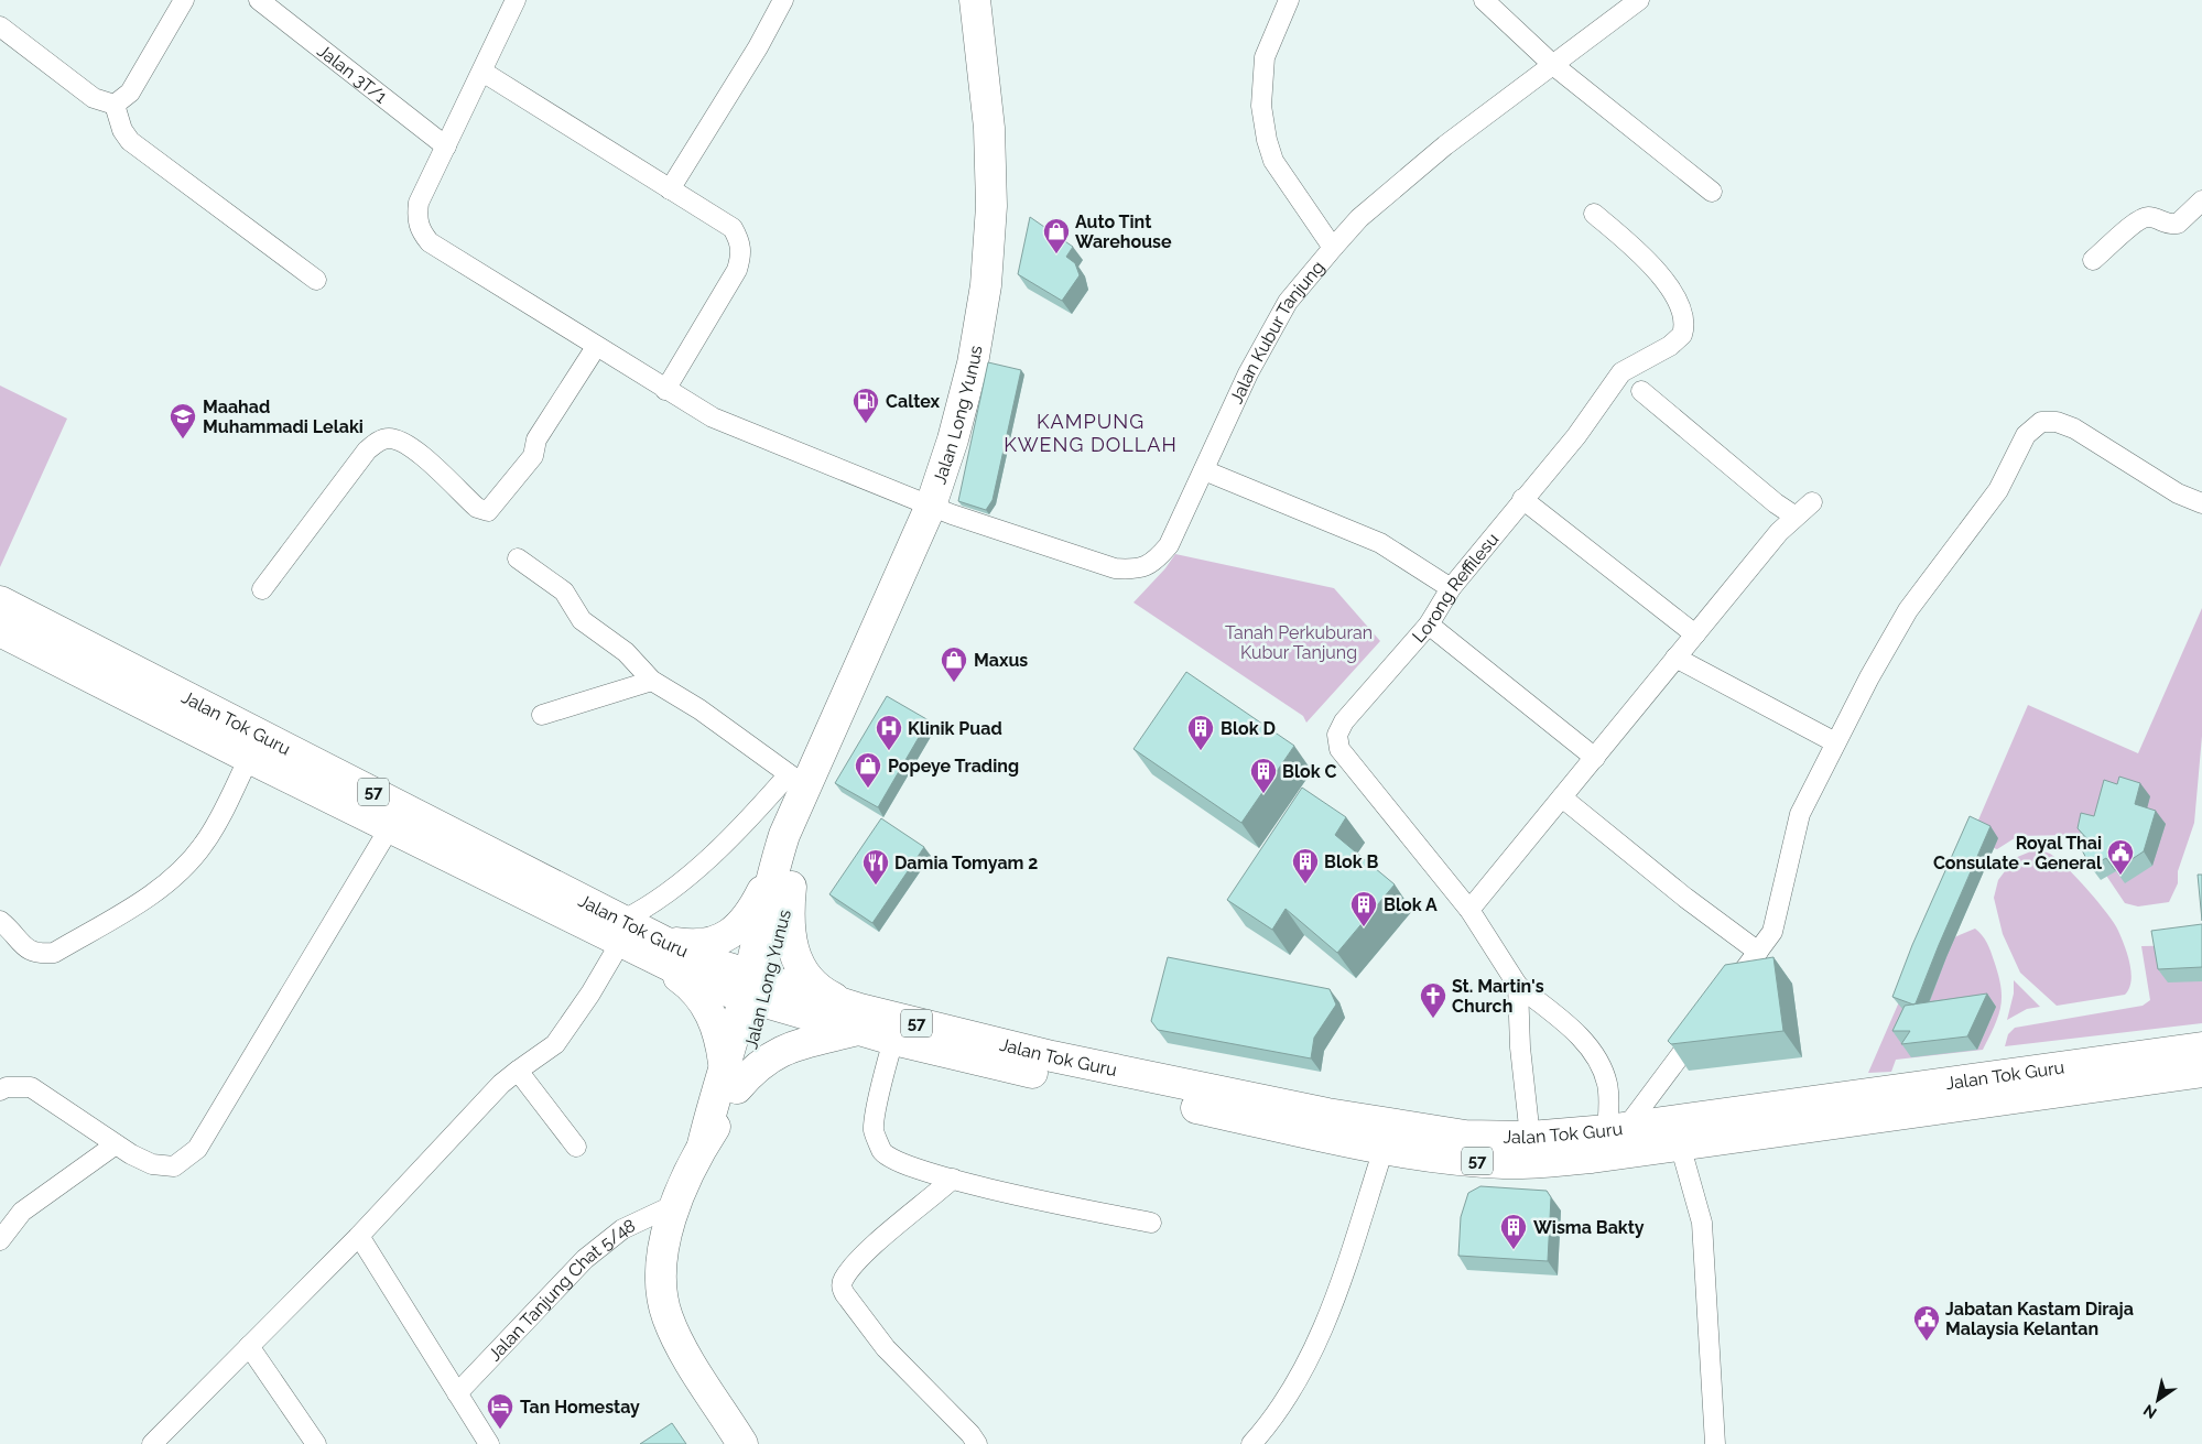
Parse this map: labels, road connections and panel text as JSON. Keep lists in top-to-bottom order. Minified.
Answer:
{"streets":{"main road":["Jalan Long Yunus","Jalan Tok Guru","57"],"street":["Jalan 3T/1","Jalan Kubur Tanjung","Lorong Reffilesu","Jalan Tanjung Chat 5/48"]},"crossings":[["Jalan 3T/1","Jalan Kubur Tanjung"],["Jalan Kubur Tanjung","Jalan Long Yunus"],["Jalan Long Yunus","Jalan Tok Guru"],["Jalan Long Yunus","Jalan Tanjung Chat 5/48"],["Lorong Reffilesu","Jalan Tok Guru"]],"districts":["KAMPUNG KWENG DOLLAH"],"parks":["Tanah Perkuburan Kubur Tanjung"],"places":{"shop":["Auto Tint Warehouse","Maxus","Popeye Trading"],"fuel station":["Caltex"],"school or university":["Maahad Muhammadi Lelaki"],"hospital":["Klinik Puad"],"building":["Blok D","Blok C","Blok B","Blok A","Wisma Bakty"],"public building":["Royal Thai Consulate - General","Jabatan Kastam Diraja Malaysia Kelantan"],"restaurant":["Damia Tomyam 2"],"church":["St. Martin's Church"],"hotel":["Tan Homestay"]},"north":"bottom left"}
